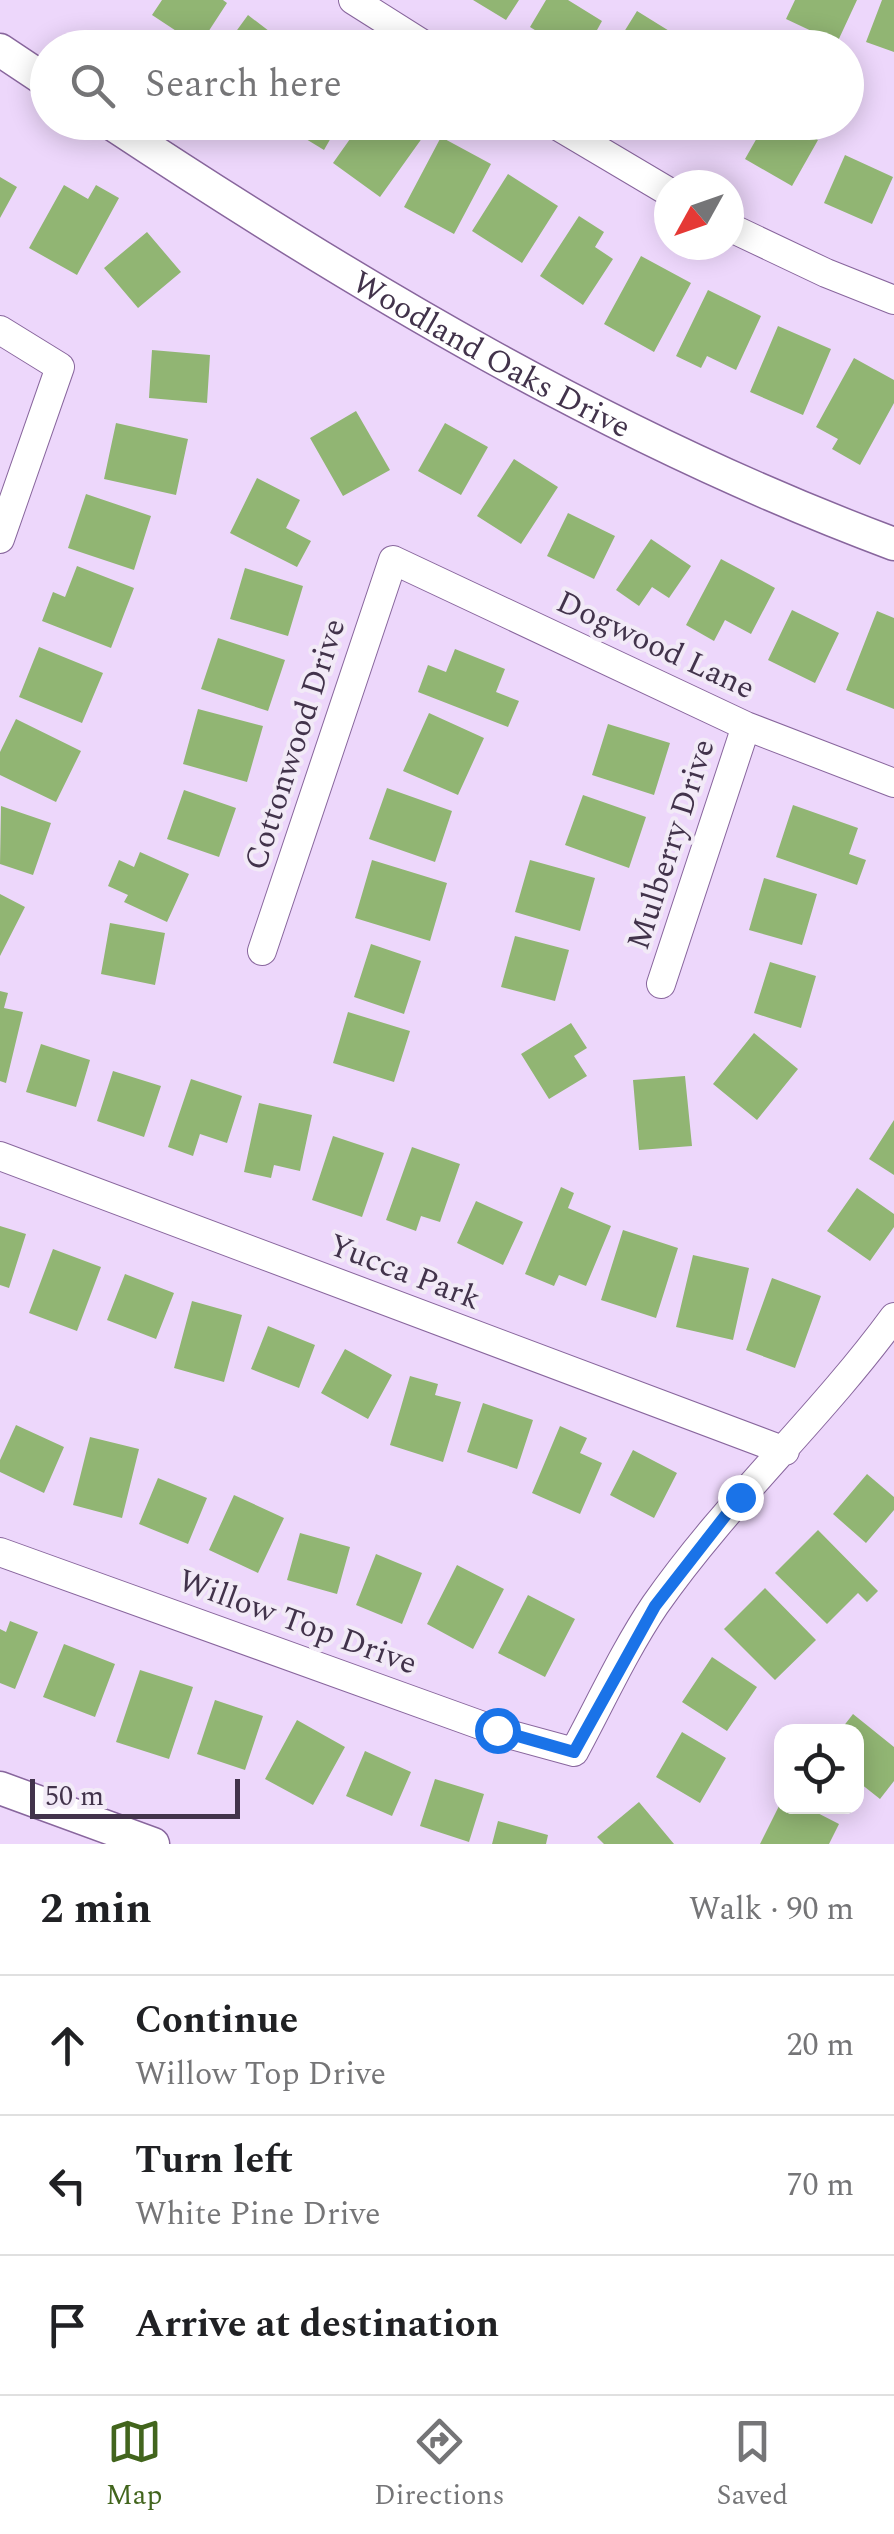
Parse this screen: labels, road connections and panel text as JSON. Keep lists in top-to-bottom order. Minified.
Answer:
{"streets":{"street":["Woodland Oaks Drive","Dogwood Lane","Cottonwood Drive","Mulberry Drive","Yucca Park","Willow Top Drive"]},"crossings":[["Dogwood Lane","Cottonwood Drive"],["Dogwood Lane","Mulberry Drive"],["Yucca Park","Willow Top Drive"]],"scale_bar":"50 m","north":"bottom left","page":{"search":"Search here","scale":"50 m","heading":["2 min","Walk · 90 m"],"list":[["Continue","Willow Top Drive","20 m"],["Turn left","White Pine Drive","70 m"],"Arrive at destination"],"nav":["Map","Directions","Saved"]}}
